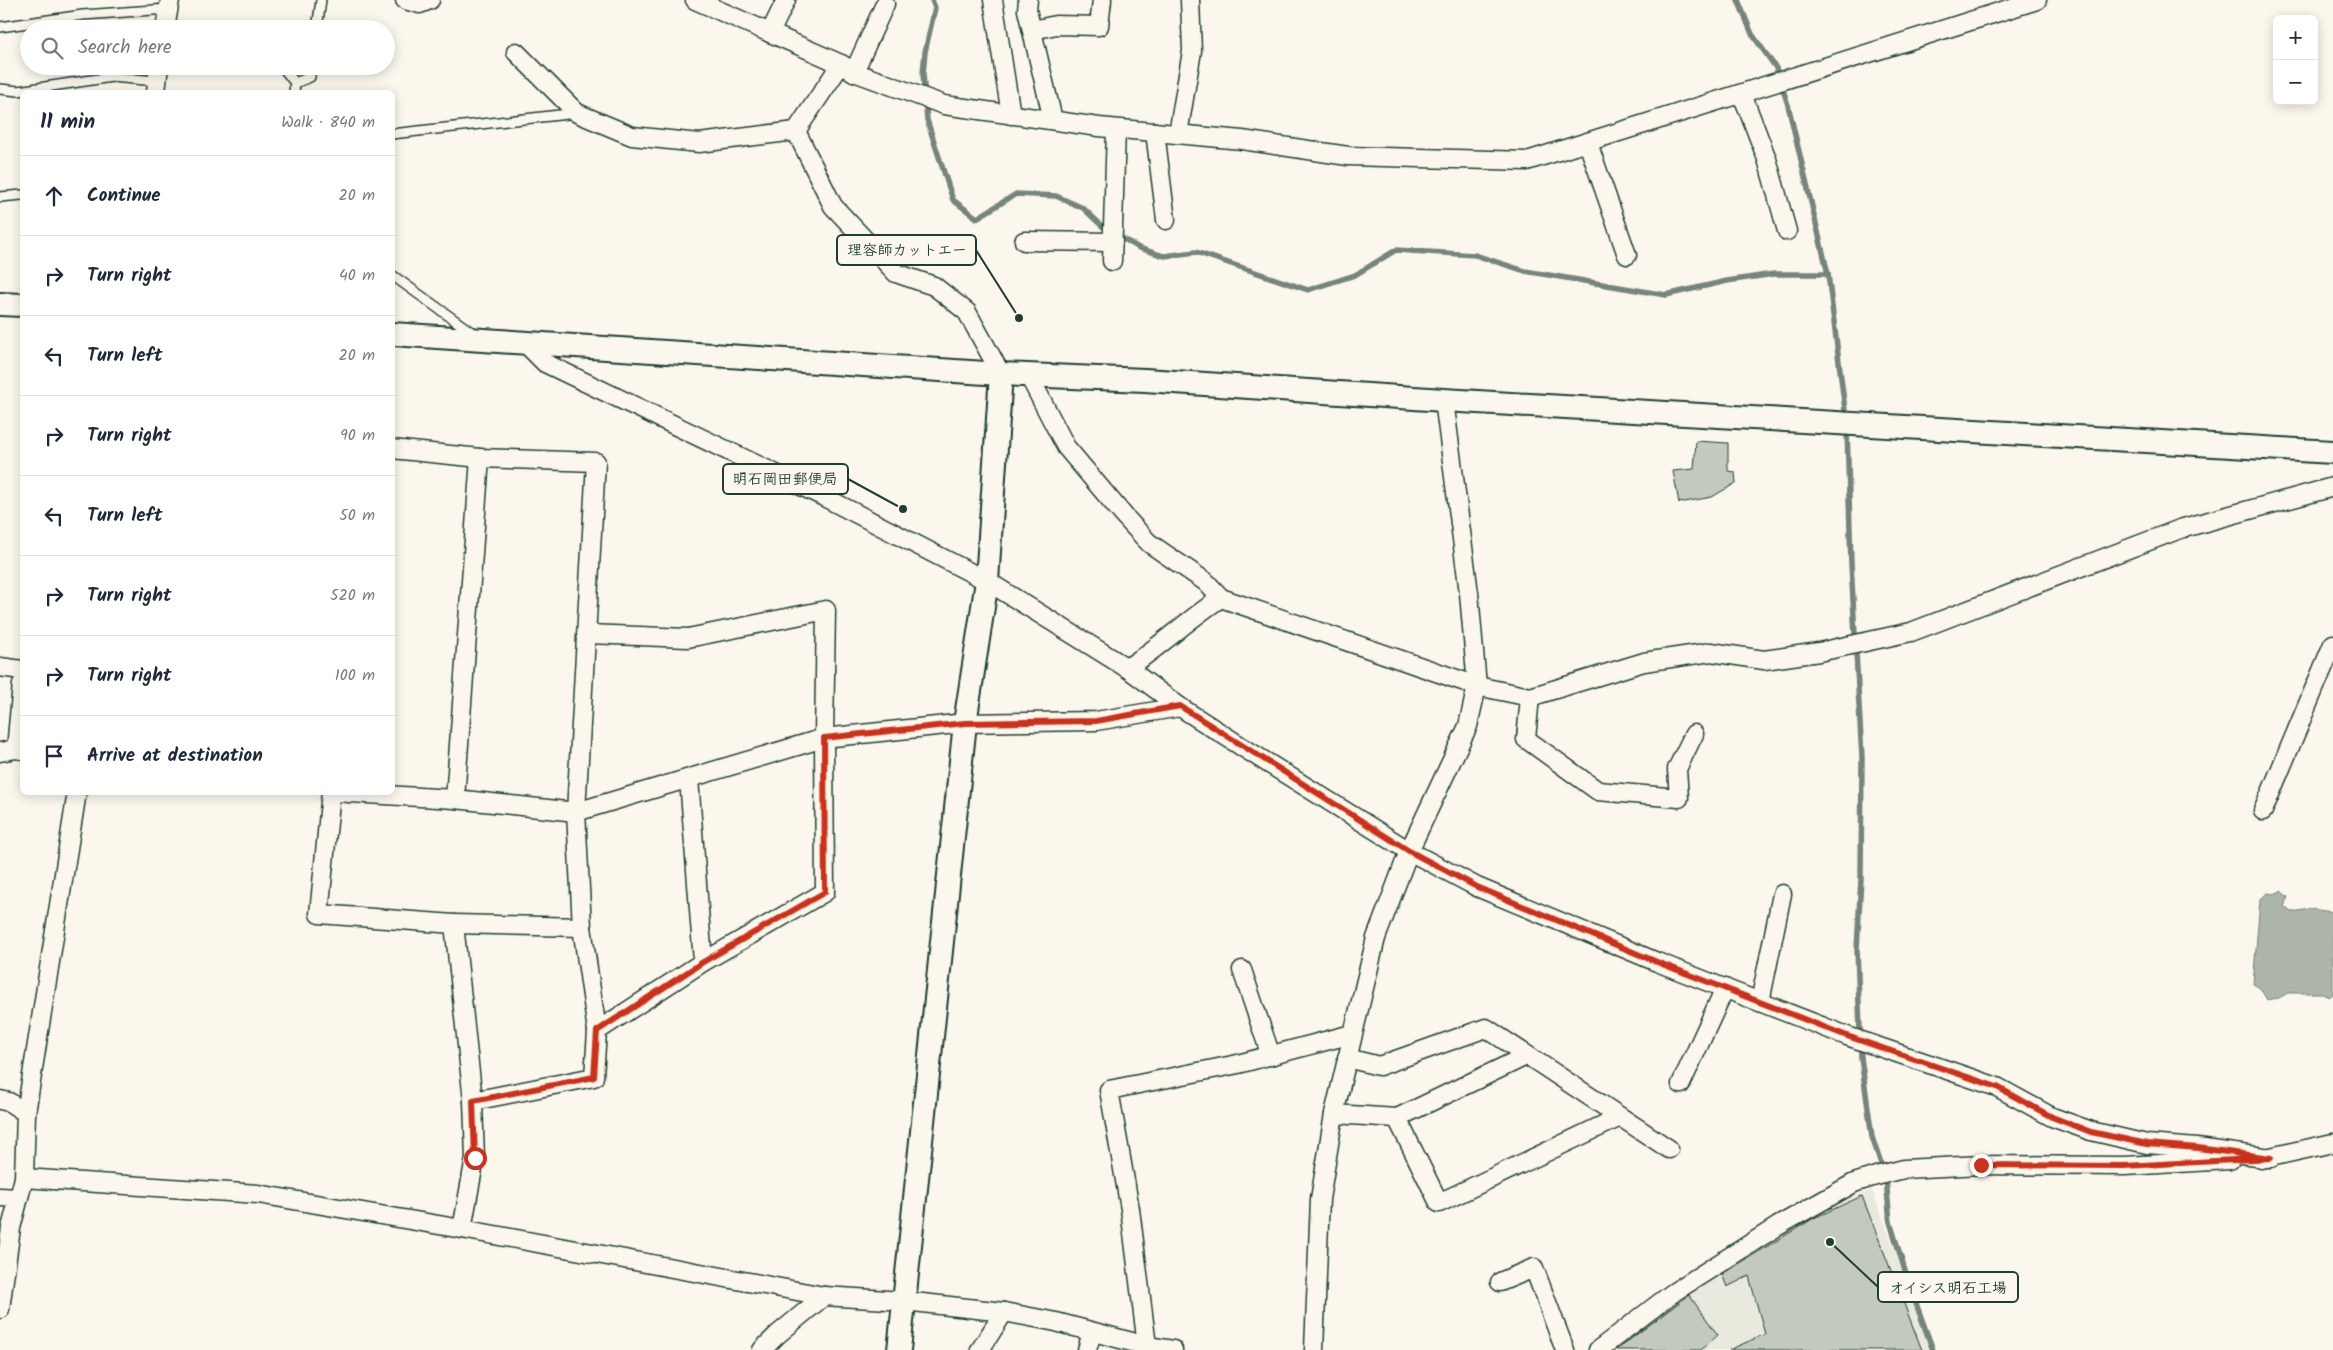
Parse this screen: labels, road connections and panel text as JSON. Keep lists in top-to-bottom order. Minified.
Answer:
{"places":["理容師カットエー","明石岡田郵便局","オイシス明石工場"],"page":{"map_buttons":["+","−"],"search":"Search here","heading":["11 min","Walk · 840 m"],"list":[["Continue","20 m"],["Turn right","40 m"],["Turn left","20 m"],["Turn right","90 m"],["Turn left","50 m"],["Turn right","520 m"],["Turn right","100 m"],"Arrive at destination"]}}
